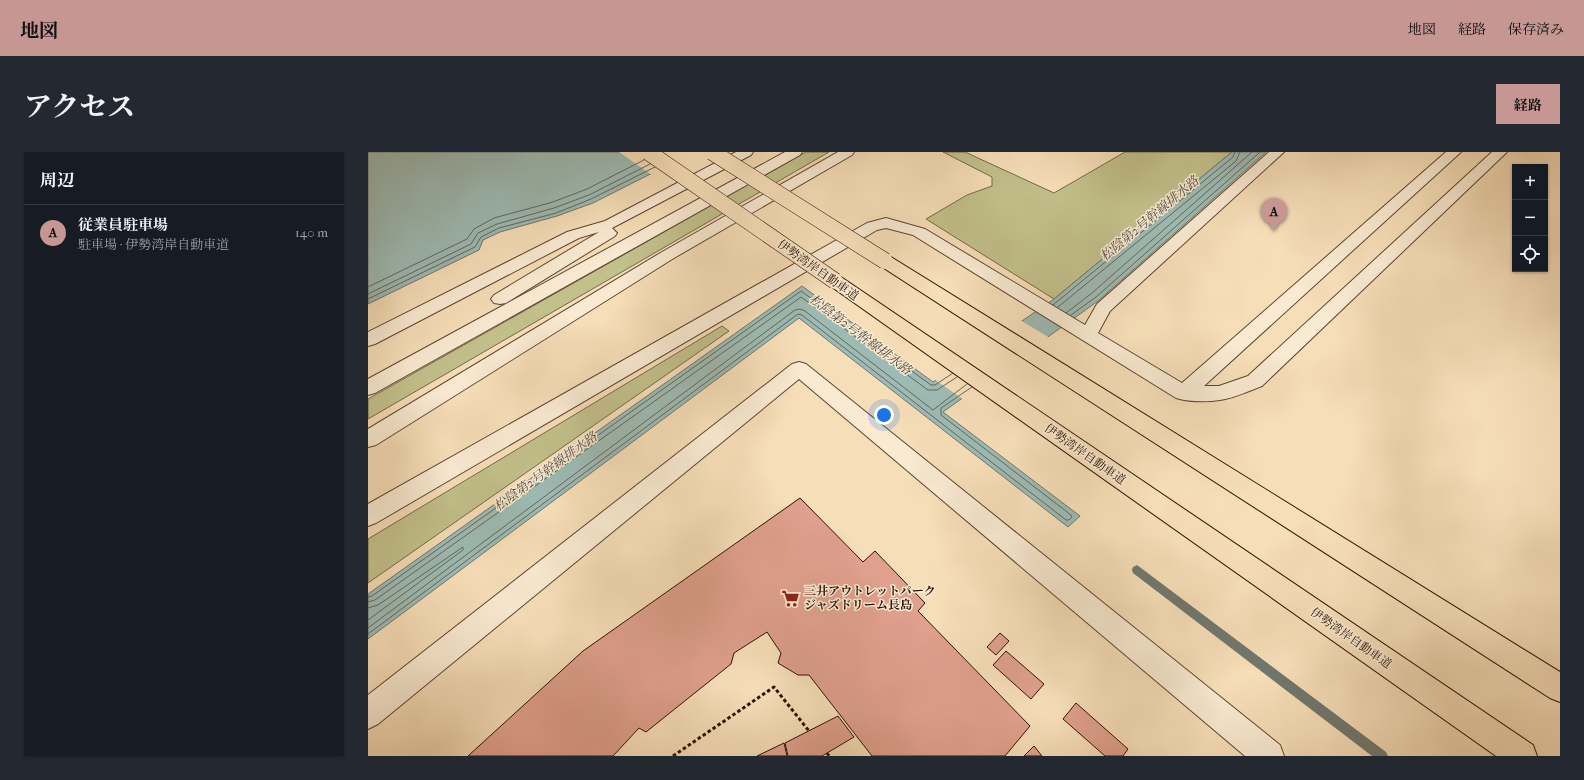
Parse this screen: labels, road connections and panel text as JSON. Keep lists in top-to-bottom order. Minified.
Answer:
{"streets":{"highway":["伊勢湾岸自動車道"]},"water":["松陰第2号幹線排水路"],"places":{"supermarket":["三井アウトレットパーク ジャズドリーム長島"]},"page":{"header":"地図","nav":["地図","経路","保存済み"],"title":"アクセス","buttons":"経路","heading":"周辺","map_buttons":["+","−"],"pins":"A","list":[{"mark":"A","name":"従業員駐車場","note":"駐車場 · 伊勢湾岸自動車道","value":"140 m"}]}}
